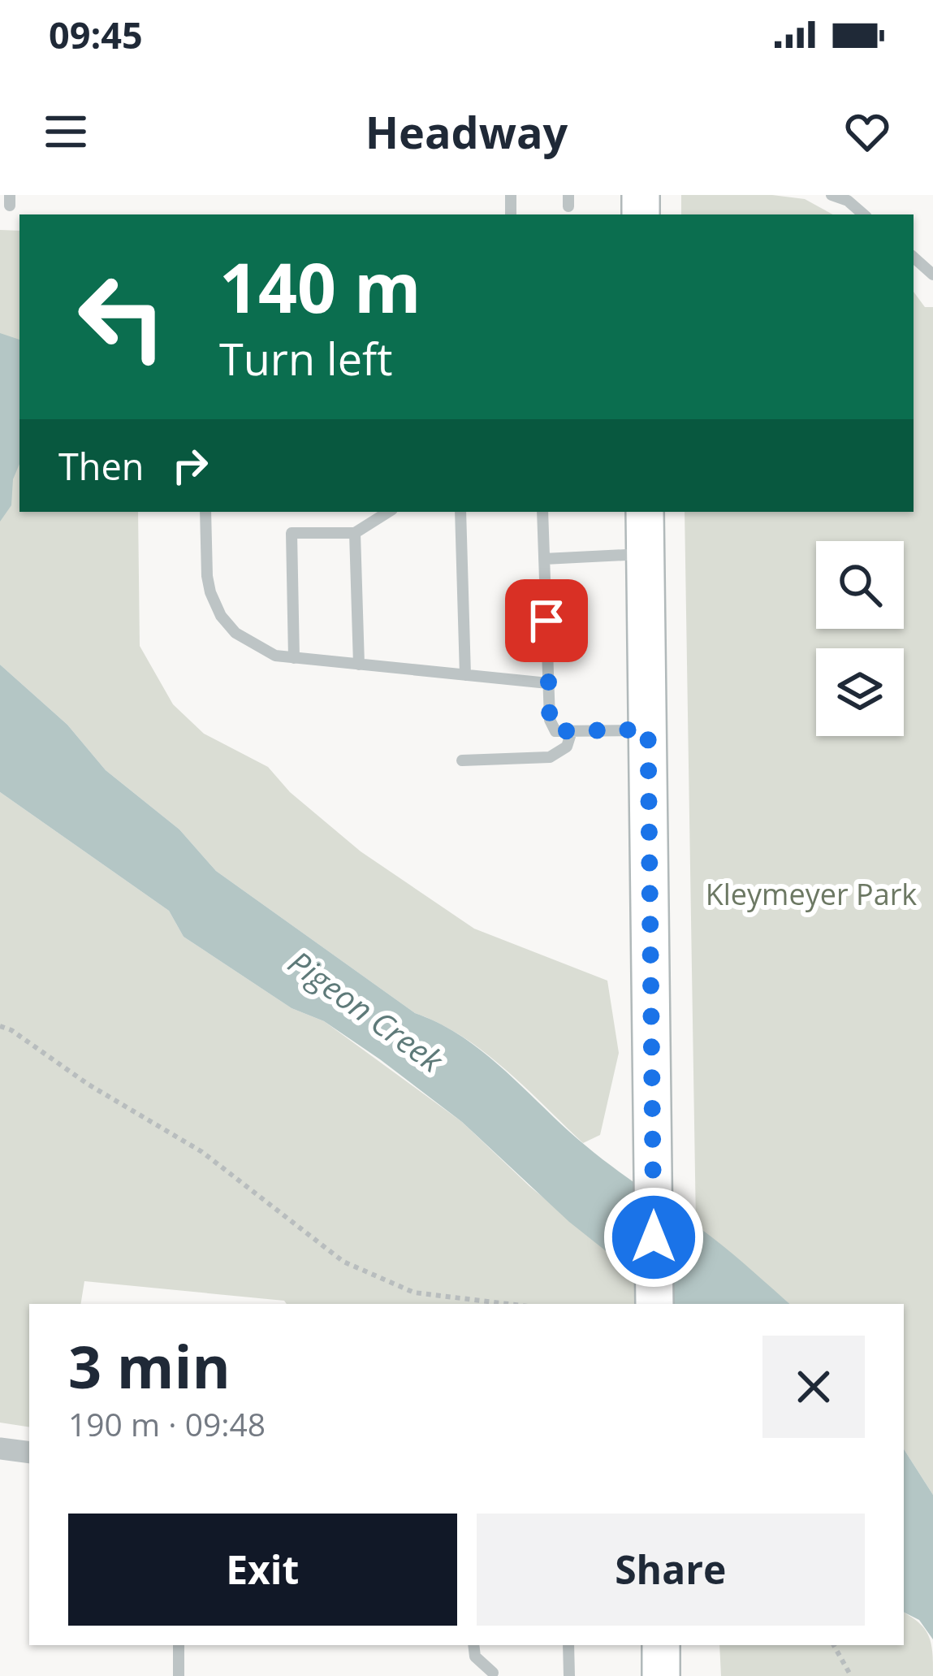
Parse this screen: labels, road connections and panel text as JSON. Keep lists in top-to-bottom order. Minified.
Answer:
{"water":["Pigeon Creek"],"parks":["Kleymeyer Park"],"page":{"status":"09:45","header":"Headway","turn":["140 m","Turn left"],"then":"Then","heading":["3 min","190 m · 09:48"],"buttons":["Exit","Share"]}}
